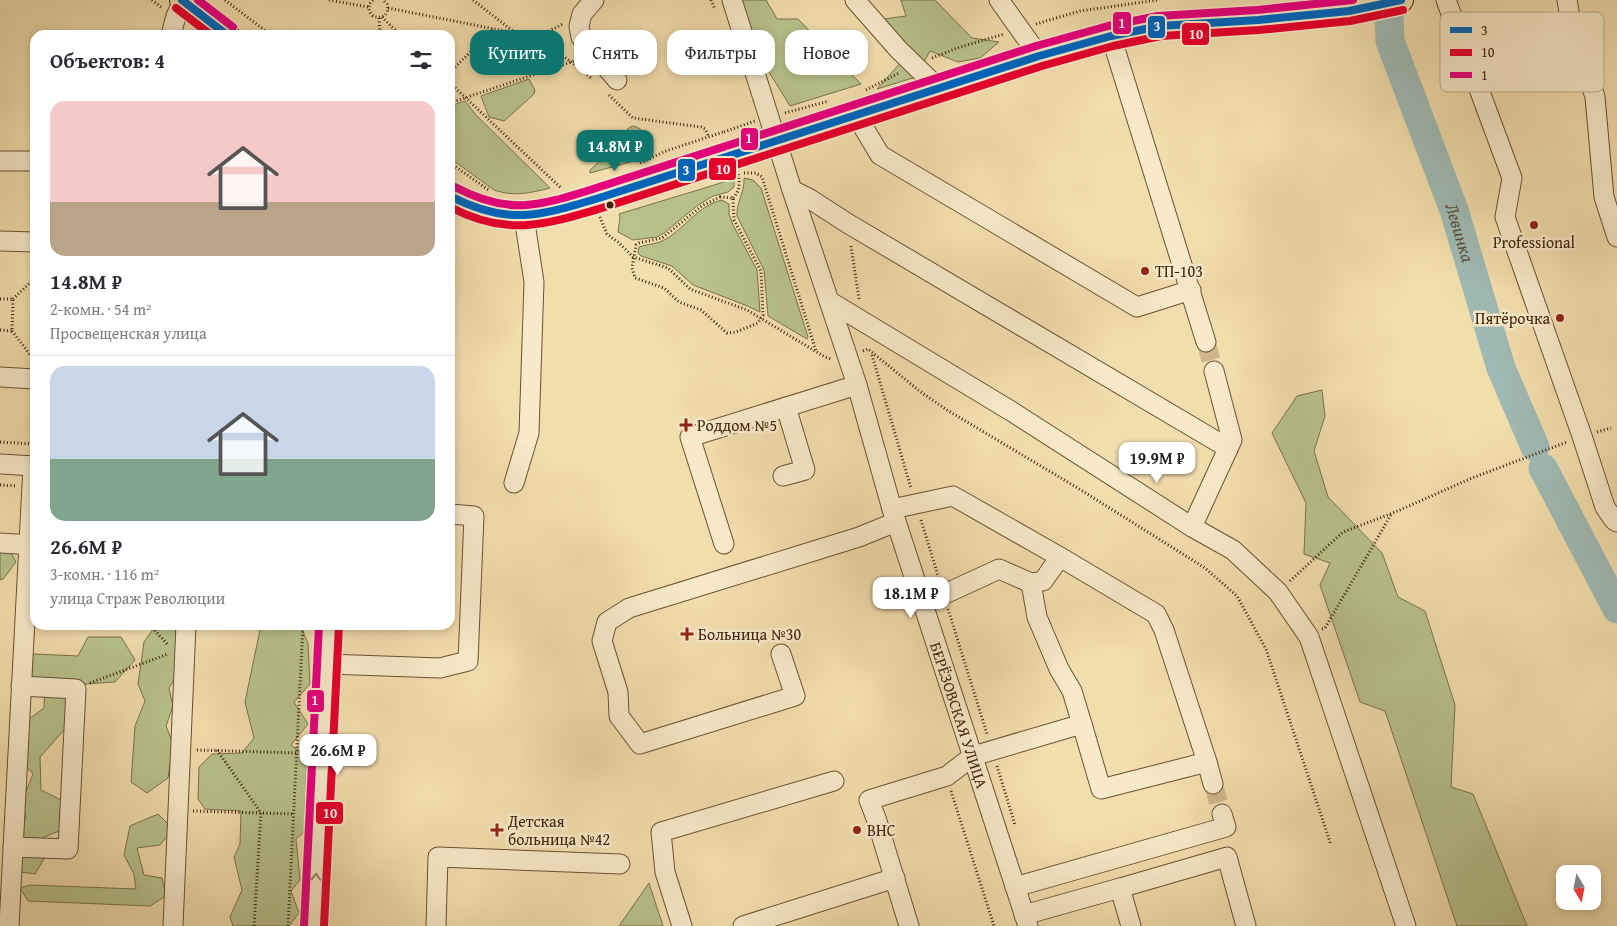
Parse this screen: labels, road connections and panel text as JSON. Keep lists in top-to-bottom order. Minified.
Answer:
{"streets":{"street":["БЕРЁЗОВСКАЯ УЛИЦА"]},"water":["Левинка"],"places":{"other":["Professional","ТП-103","Пятёрочка","ВНС"],"health":["Роддом №5","Больница №30","Детская больница №42"]},"lines":["transit line 3","transit line 1","transit line 10"],"legend":["3","10","1"],"north":"bottom","page":{"chip":["Купить","Снять","Фильтры","Новое"],"heading":"Объектов: 4","list":[{"name":"14.8M ₽","note":"2-комн. · 54 m² · Просвещенская улица"},{"name":"26.6M ₽","note":"3-комн. · 116 m² · улица Страж Революции"}],"price":["14.8M ₽","19.9M ₽","18.1M ₽","26.6M ₽"]}}
